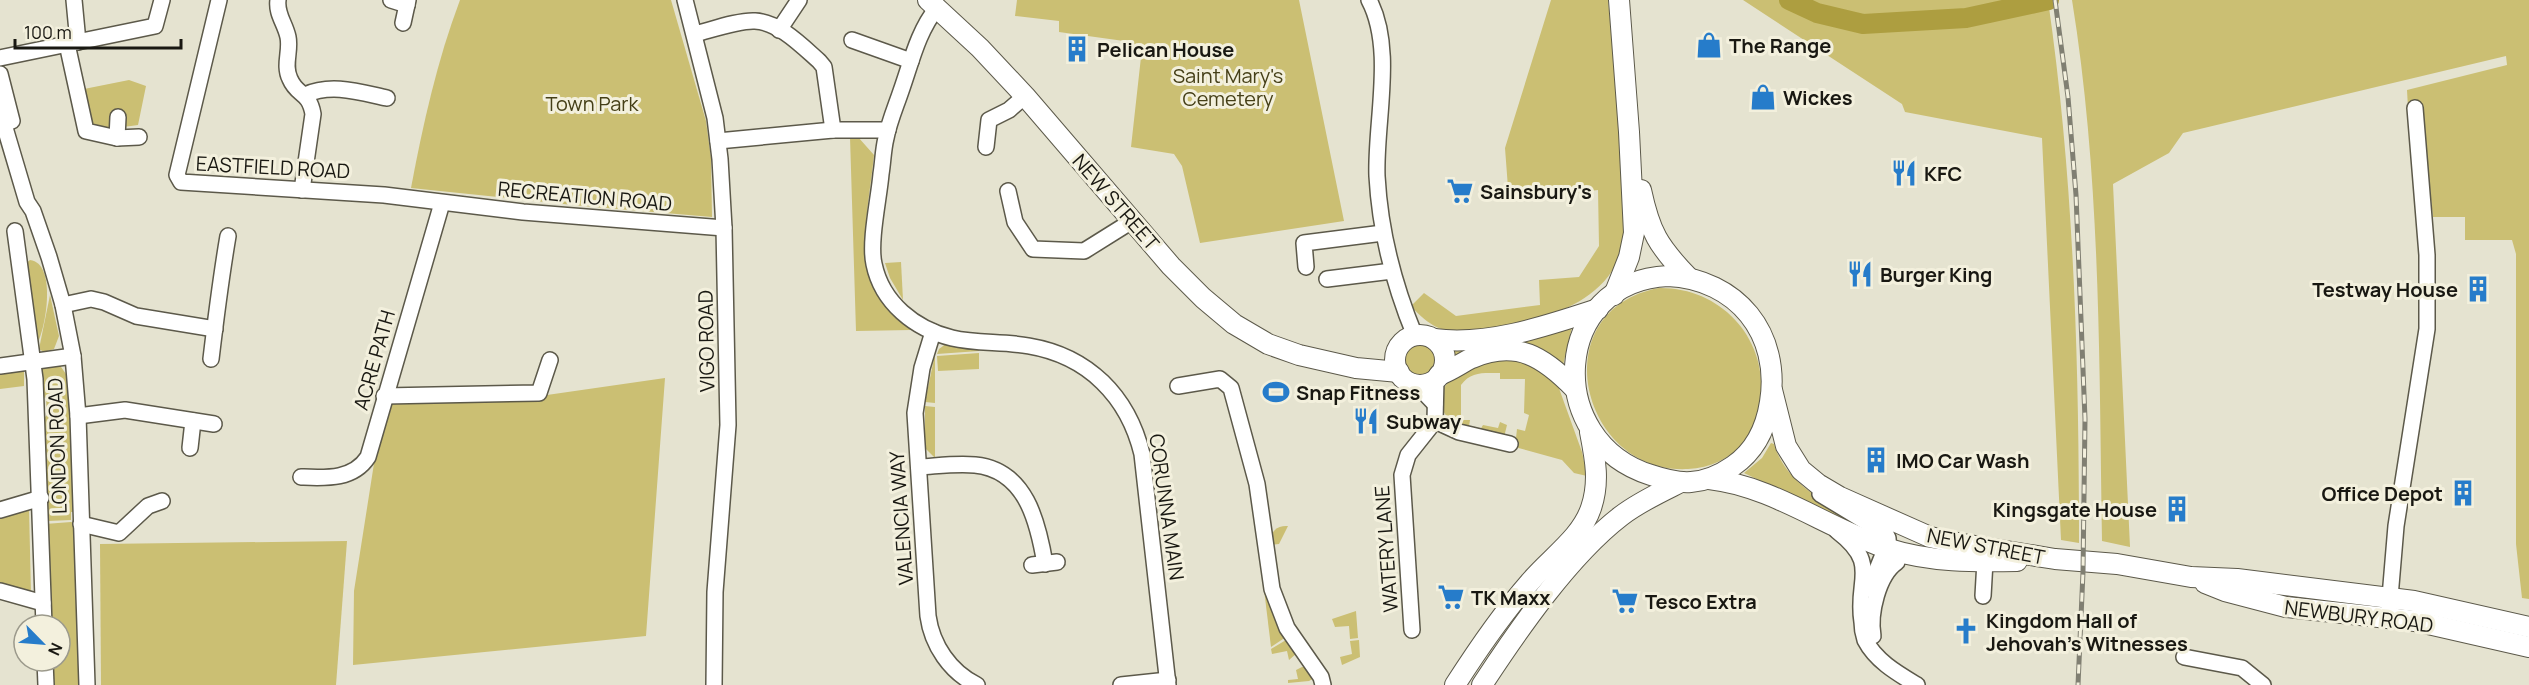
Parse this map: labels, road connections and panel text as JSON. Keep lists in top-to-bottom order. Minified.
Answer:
{"streets":{"main road":["NEW STREET","NEWBURY ROAD"],"street":["EASTFIELD ROAD","RECREATION ROAD","VIGO ROAD","ACRE PATH","LONDON ROAD","CORUNNA MAIN","VALENCIA WAY","WATERY LANE"]},"crossings":[["EASTFIELD ROAD","RECREATION ROAD"],["EASTFIELD ROAD","ACRE PATH"],["RECREATION ROAD","VIGO ROAD"],["RECREATION ROAD","ACRE PATH"],["NEW STREET","CORUNNA MAIN"],["NEW STREET","NEWBURY ROAD"],["CORUNNA MAIN","VALENCIA WAY"]],"parks":["Saint Mary's Cemetery","Town Park"],"places":{"shop":["The Range","Wickes"],"building":["Pelican House","Testway House","IMO Car Wash","Office Depot","Kingsgate House"],"restaurant":["KFC","Burger King","Subway"],"supermarket":["Sainsbury's","TK Maxx","Tesco Extra"],"sports":["Snap Fitness"],"church":["Kingdom Hall of Jehovah's Witnesses"]},"scale_bar":"100 m","north":"bottom right"}
